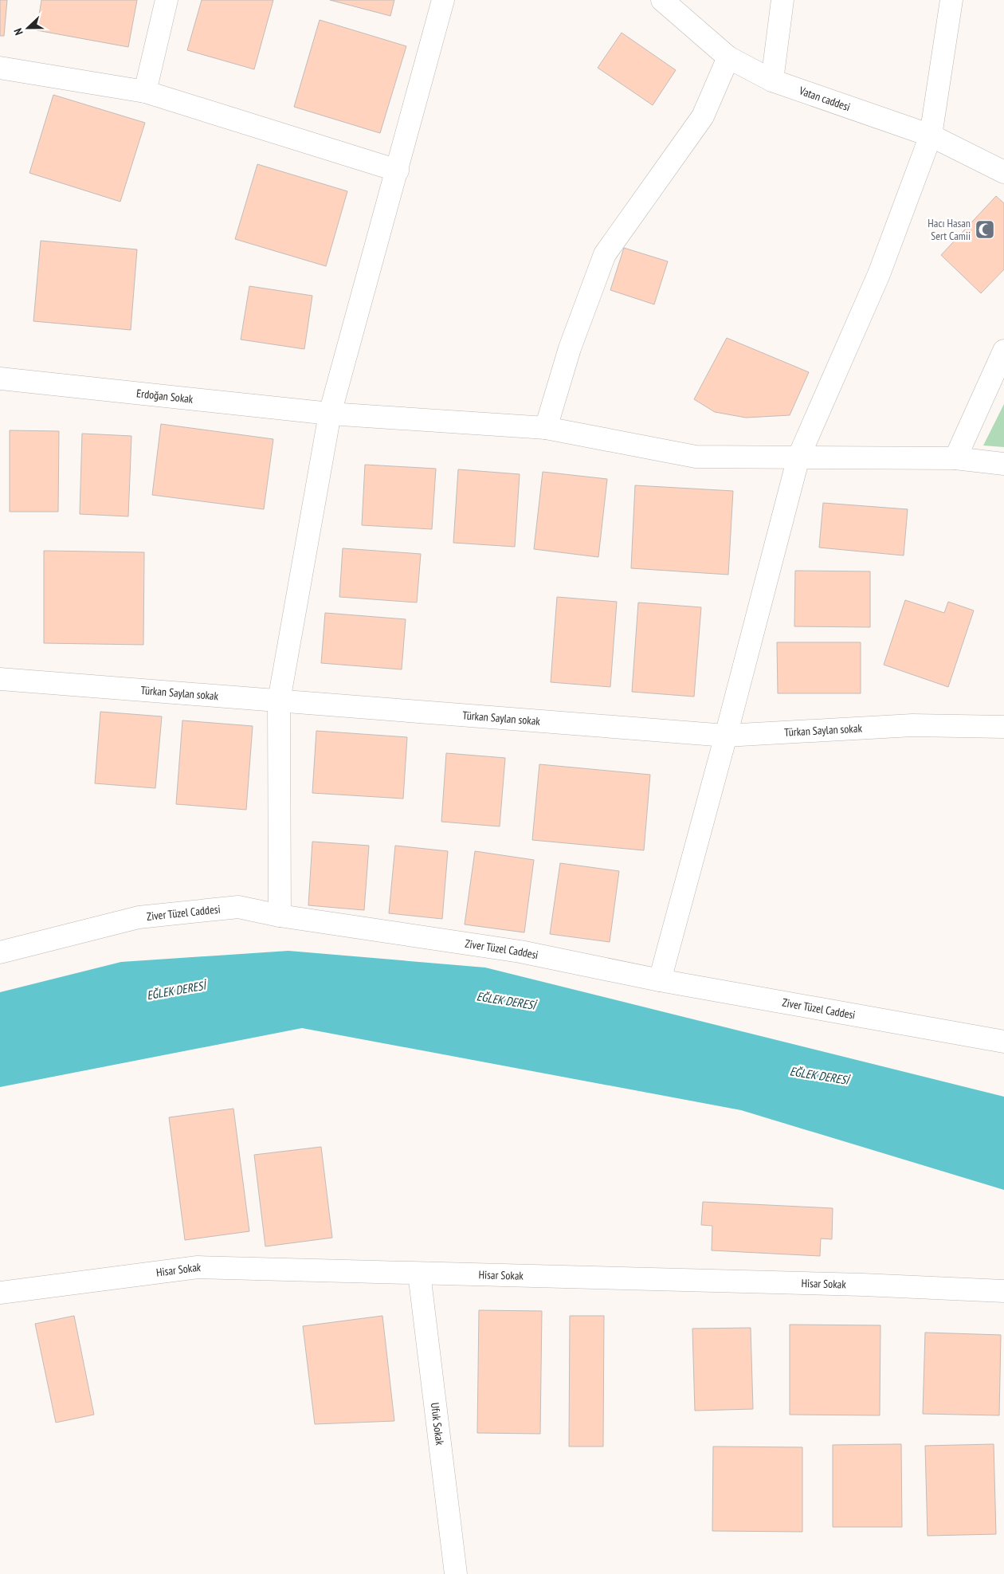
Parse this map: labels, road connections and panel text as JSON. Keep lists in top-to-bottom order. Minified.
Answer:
{"streets":{"street":["Vatan caddesi","Erdoğan Sokak","Türkan Saylan sokak","Ziver Tüzel Caddesi","Hisar Sokak","Ufuk Sokak"]},"crossings":[["Hisar Sokak","Ufuk Sokak"]],"water":["EĞLEK DERESİ"],"places":{"mosque":["Hacı Hasan Sert Camii"]},"north":"left"}
